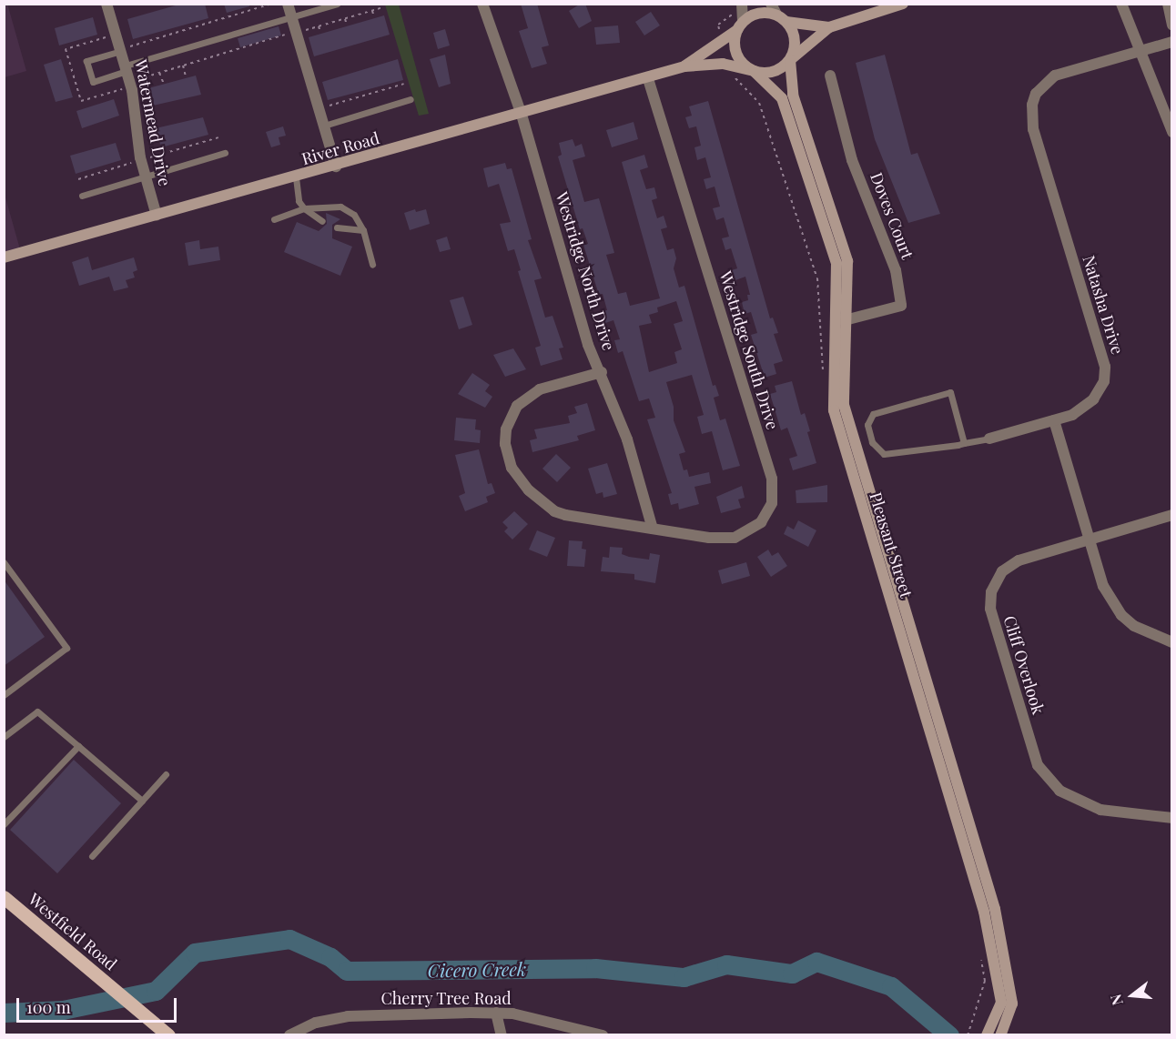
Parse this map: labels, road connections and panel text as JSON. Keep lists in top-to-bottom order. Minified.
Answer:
{"streets":{"main road":["River Road","Pleasant Street","Westfield Road"],"street":["Watermead Drive","Doves Court","Westridge North Drive","Natasha Drive","Westridge South Drive","Cliff Overlook","Cherry Tree Road"]},"crossings":[["Watermead Drive","River Road"],["River Road","Westridge North Drive"],["River Road","Westridge South Drive"],["River Road","Pleasant Street"],["Doves Court","Pleasant Street"],["Westridge North Drive","Westridge South Drive"]],"water":["Cicero Creek"],"scale_bar":"100 m","north":"left"}
